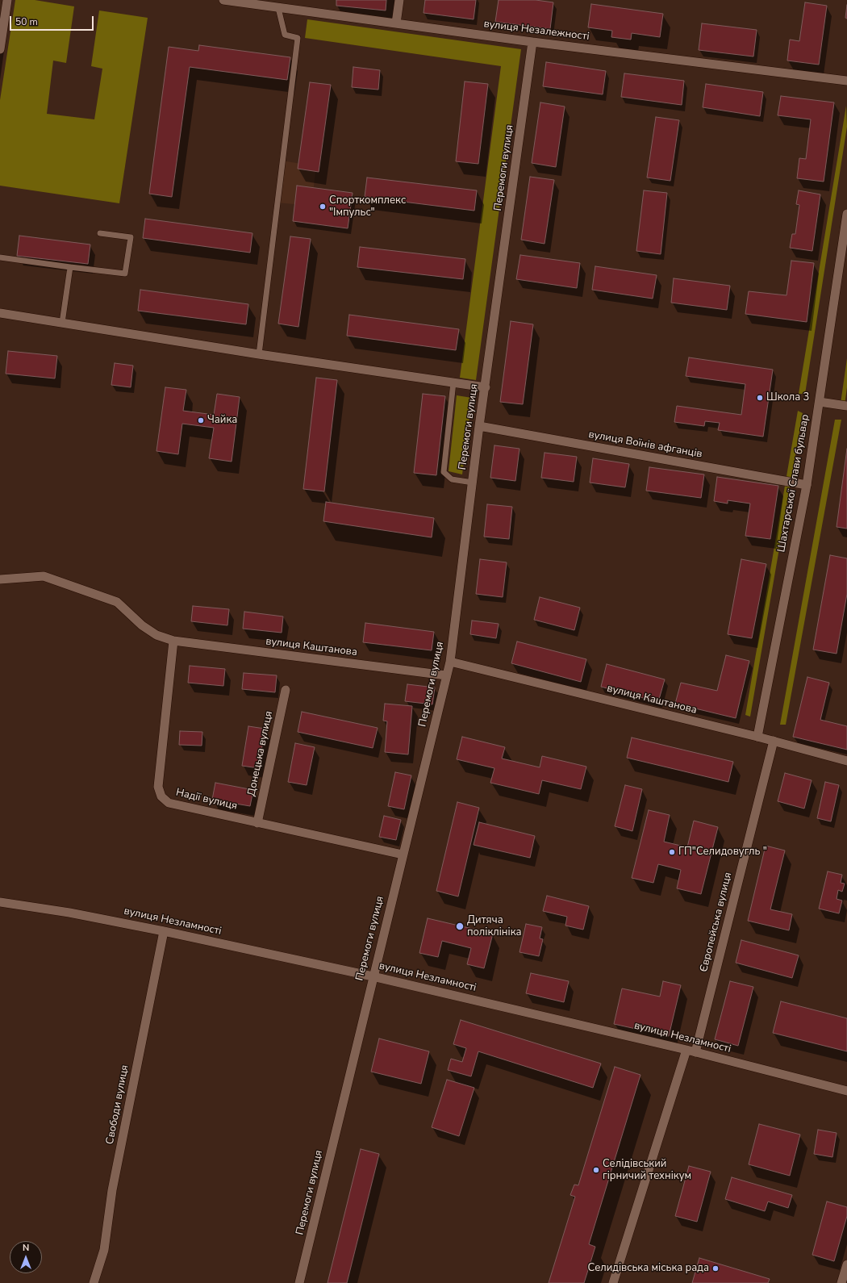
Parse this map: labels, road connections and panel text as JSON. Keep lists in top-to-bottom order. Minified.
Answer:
{"streets":{"street":["вулиця Незалежності","Перемоги вулиця","вулиця Воїнів афганців","Шахтарської Слави бульвар","вулиця Каштанова","Донецька вулиця","Надії вулиця","вулиця Незламності","Європейська вулиця","Свободи вулиця"]},"crossings":[["вулиця Незалежності","Перемоги вулиця"],["Перемоги вулиця","вулиця Воїнів афганців"],["Перемоги вулиця","вулиця Каштанова"],["Перемоги вулиця","Надії вулиця"],["Перемоги вулиця","вулиця Незламності"],["вулиця Воїнів афганців","Шахтарської Слави бульвар"],["Шахтарської Слави бульвар","вулиця Каштанова"],["вулиця Каштанова","Надії вулиця"],["вулиця Каштанова","Європейська вулиця"],["Донецька вулиця","Надії вулиця"],["вулиця Незламності","Європейська вулиця"],["вулиця Незламності","Свободи вулиця"]],"places":["Спорткомплекс \"Імпульс\"","Школа 3","Чайка","ГП\"Селидовугль \"","Дитяча поліклініка","Селідівський гірничий технікум","Селидівська міська рада"],"scale_bar":"50 m","north":"top"}
